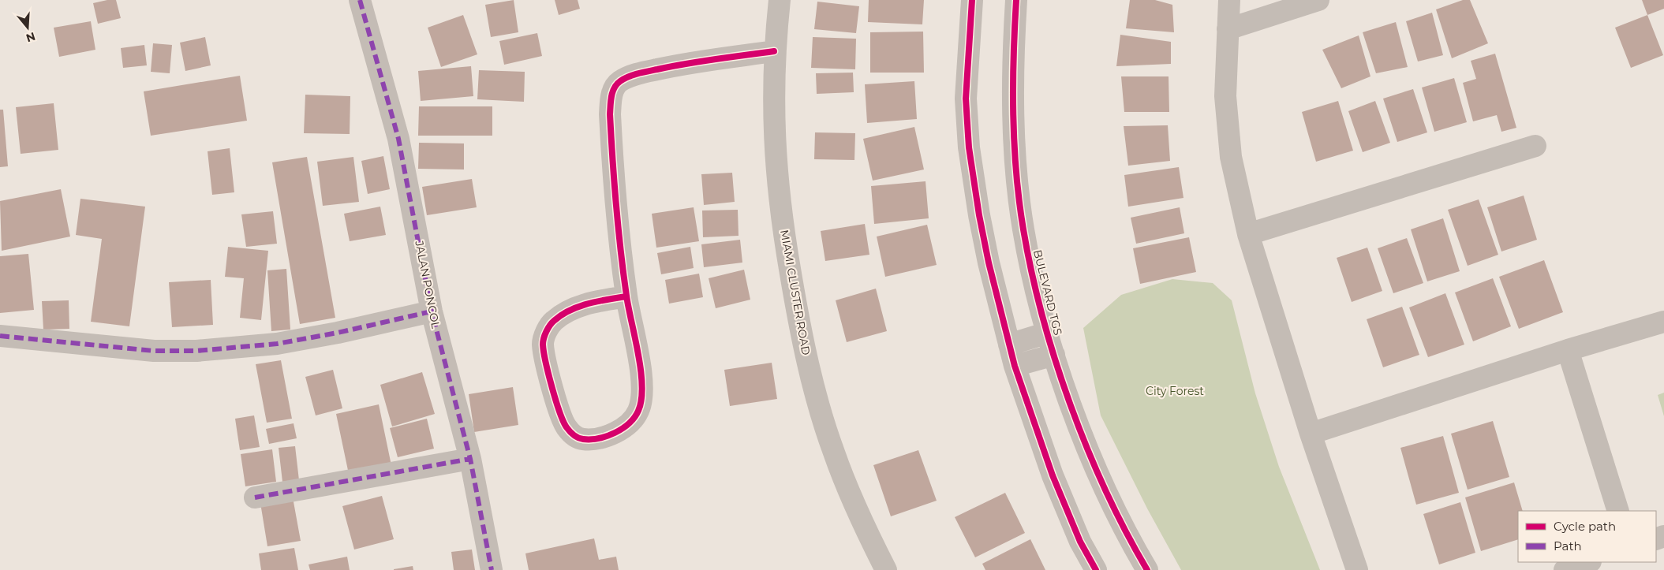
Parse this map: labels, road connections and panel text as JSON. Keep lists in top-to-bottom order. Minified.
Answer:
{"streets":{"street":["JALAN PONCOL","MIAMI CLUSTER ROAD","BULEVARD TGS"]},"parks":["City Forest"],"legend":["Cycle path","Path"],"north":"bottom"}
